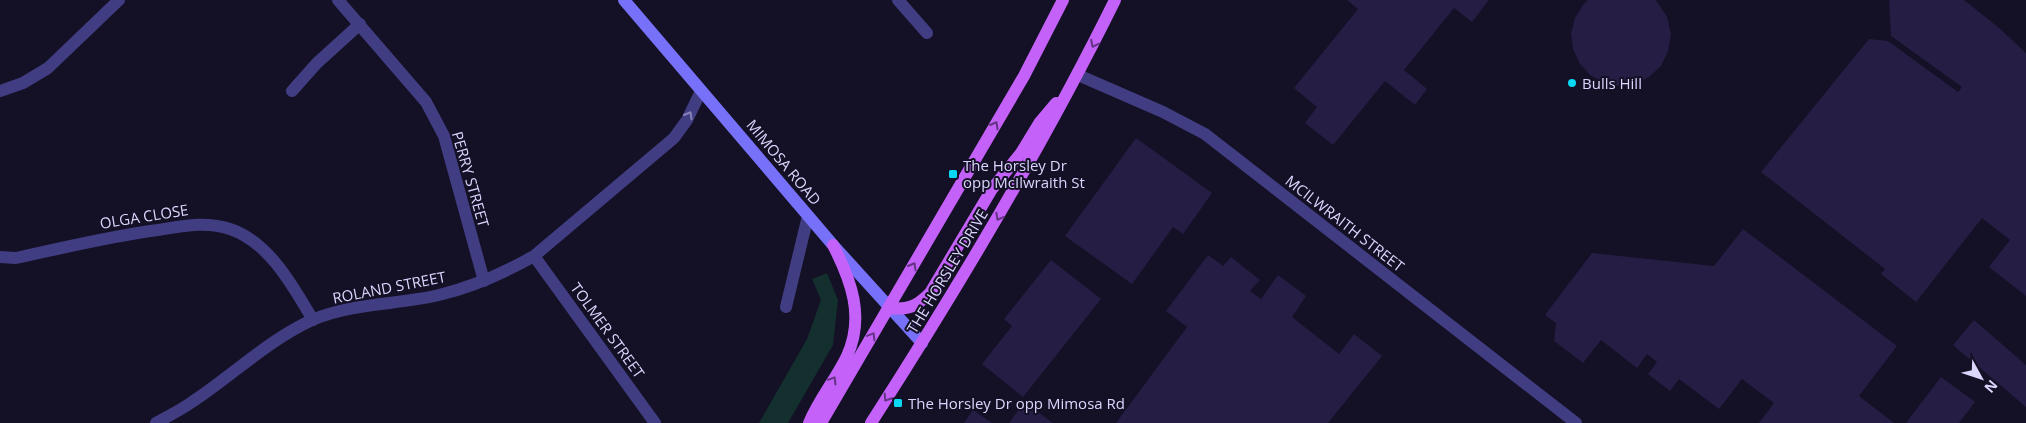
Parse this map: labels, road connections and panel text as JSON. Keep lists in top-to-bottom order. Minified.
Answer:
{"streets":{"main road":["MIMOSA ROAD","THE HORSLEY DRIVE"],"street":["PERRY STREET","OLGA CLOSE","MCILWRAITH STREET","ROLAND STREET","TOLMER STREET"]},"crossings":[["MIMOSA ROAD","THE HORSLEY DRIVE"],["MIMOSA ROAD","ROLAND STREET"],["PERRY STREET","ROLAND STREET"],["OLGA CLOSE","ROLAND STREET"],["MCILWRAITH STREET","THE HORSLEY DRIVE"],["ROLAND STREET","TOLMER STREET"]],"one_way":["ROLAND STREET"],"places":{"other":["Bulls Hill"],"transit":["The Horsley Dr opp McIlwraith St","The Horsley Dr opp Mimosa Rd"]},"north":"bottom right"}
